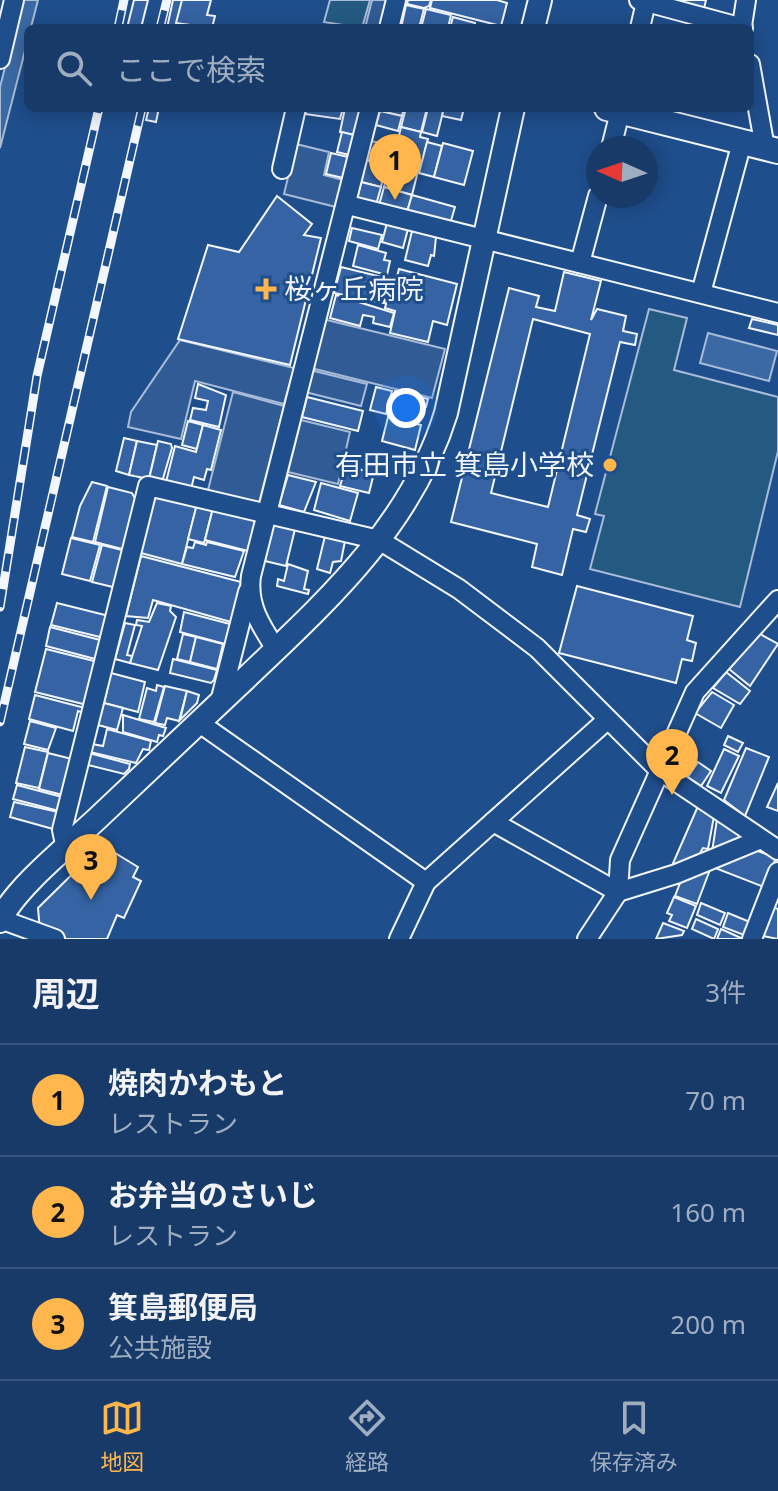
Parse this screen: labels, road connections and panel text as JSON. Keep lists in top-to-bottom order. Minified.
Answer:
{"places":{"health":["桜ヶ丘病院"],"other":["有田市立 箕島小学校"]},"north":"left","page":{"search":"ここで検索","pins":["1","2","3"],"heading":["周辺","3件"],"list":[{"mark":"1","name":"焼肉かわもと","note":"レストラン","value":"70 m"},{"mark":"2","name":"お弁当のさいじ","note":"レストラン","value":"160 m"},{"mark":"3","name":"箕島郵便局","note":"公共施設","value":"200 m"}],"nav":["地図","経路","保存済み"]}}
